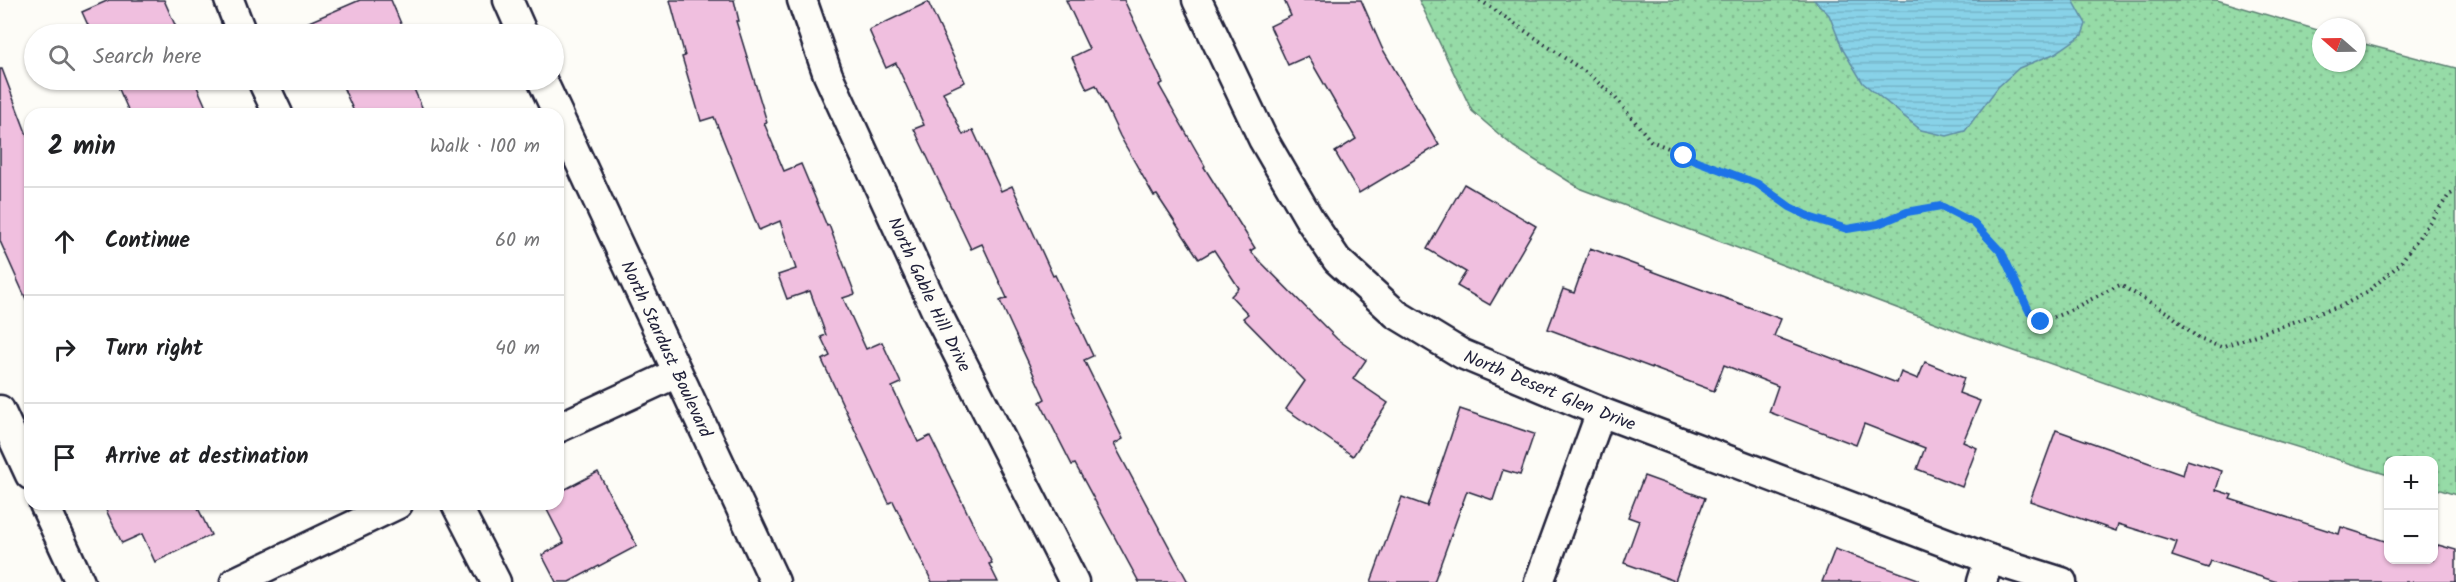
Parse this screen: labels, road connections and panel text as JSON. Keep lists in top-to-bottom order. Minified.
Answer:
{"streets":{"street":["North Gable Hill Drive","North Stardust Boulevard","North Desert Glen Drive"]},"north":"left","page":{"search":"Search here","heading":["2 min","Walk · 100 m"],"list":[["Continue","60 m"],["Turn right","40 m"],"Arrive at destination"],"map_buttons":["+","−"]}}
